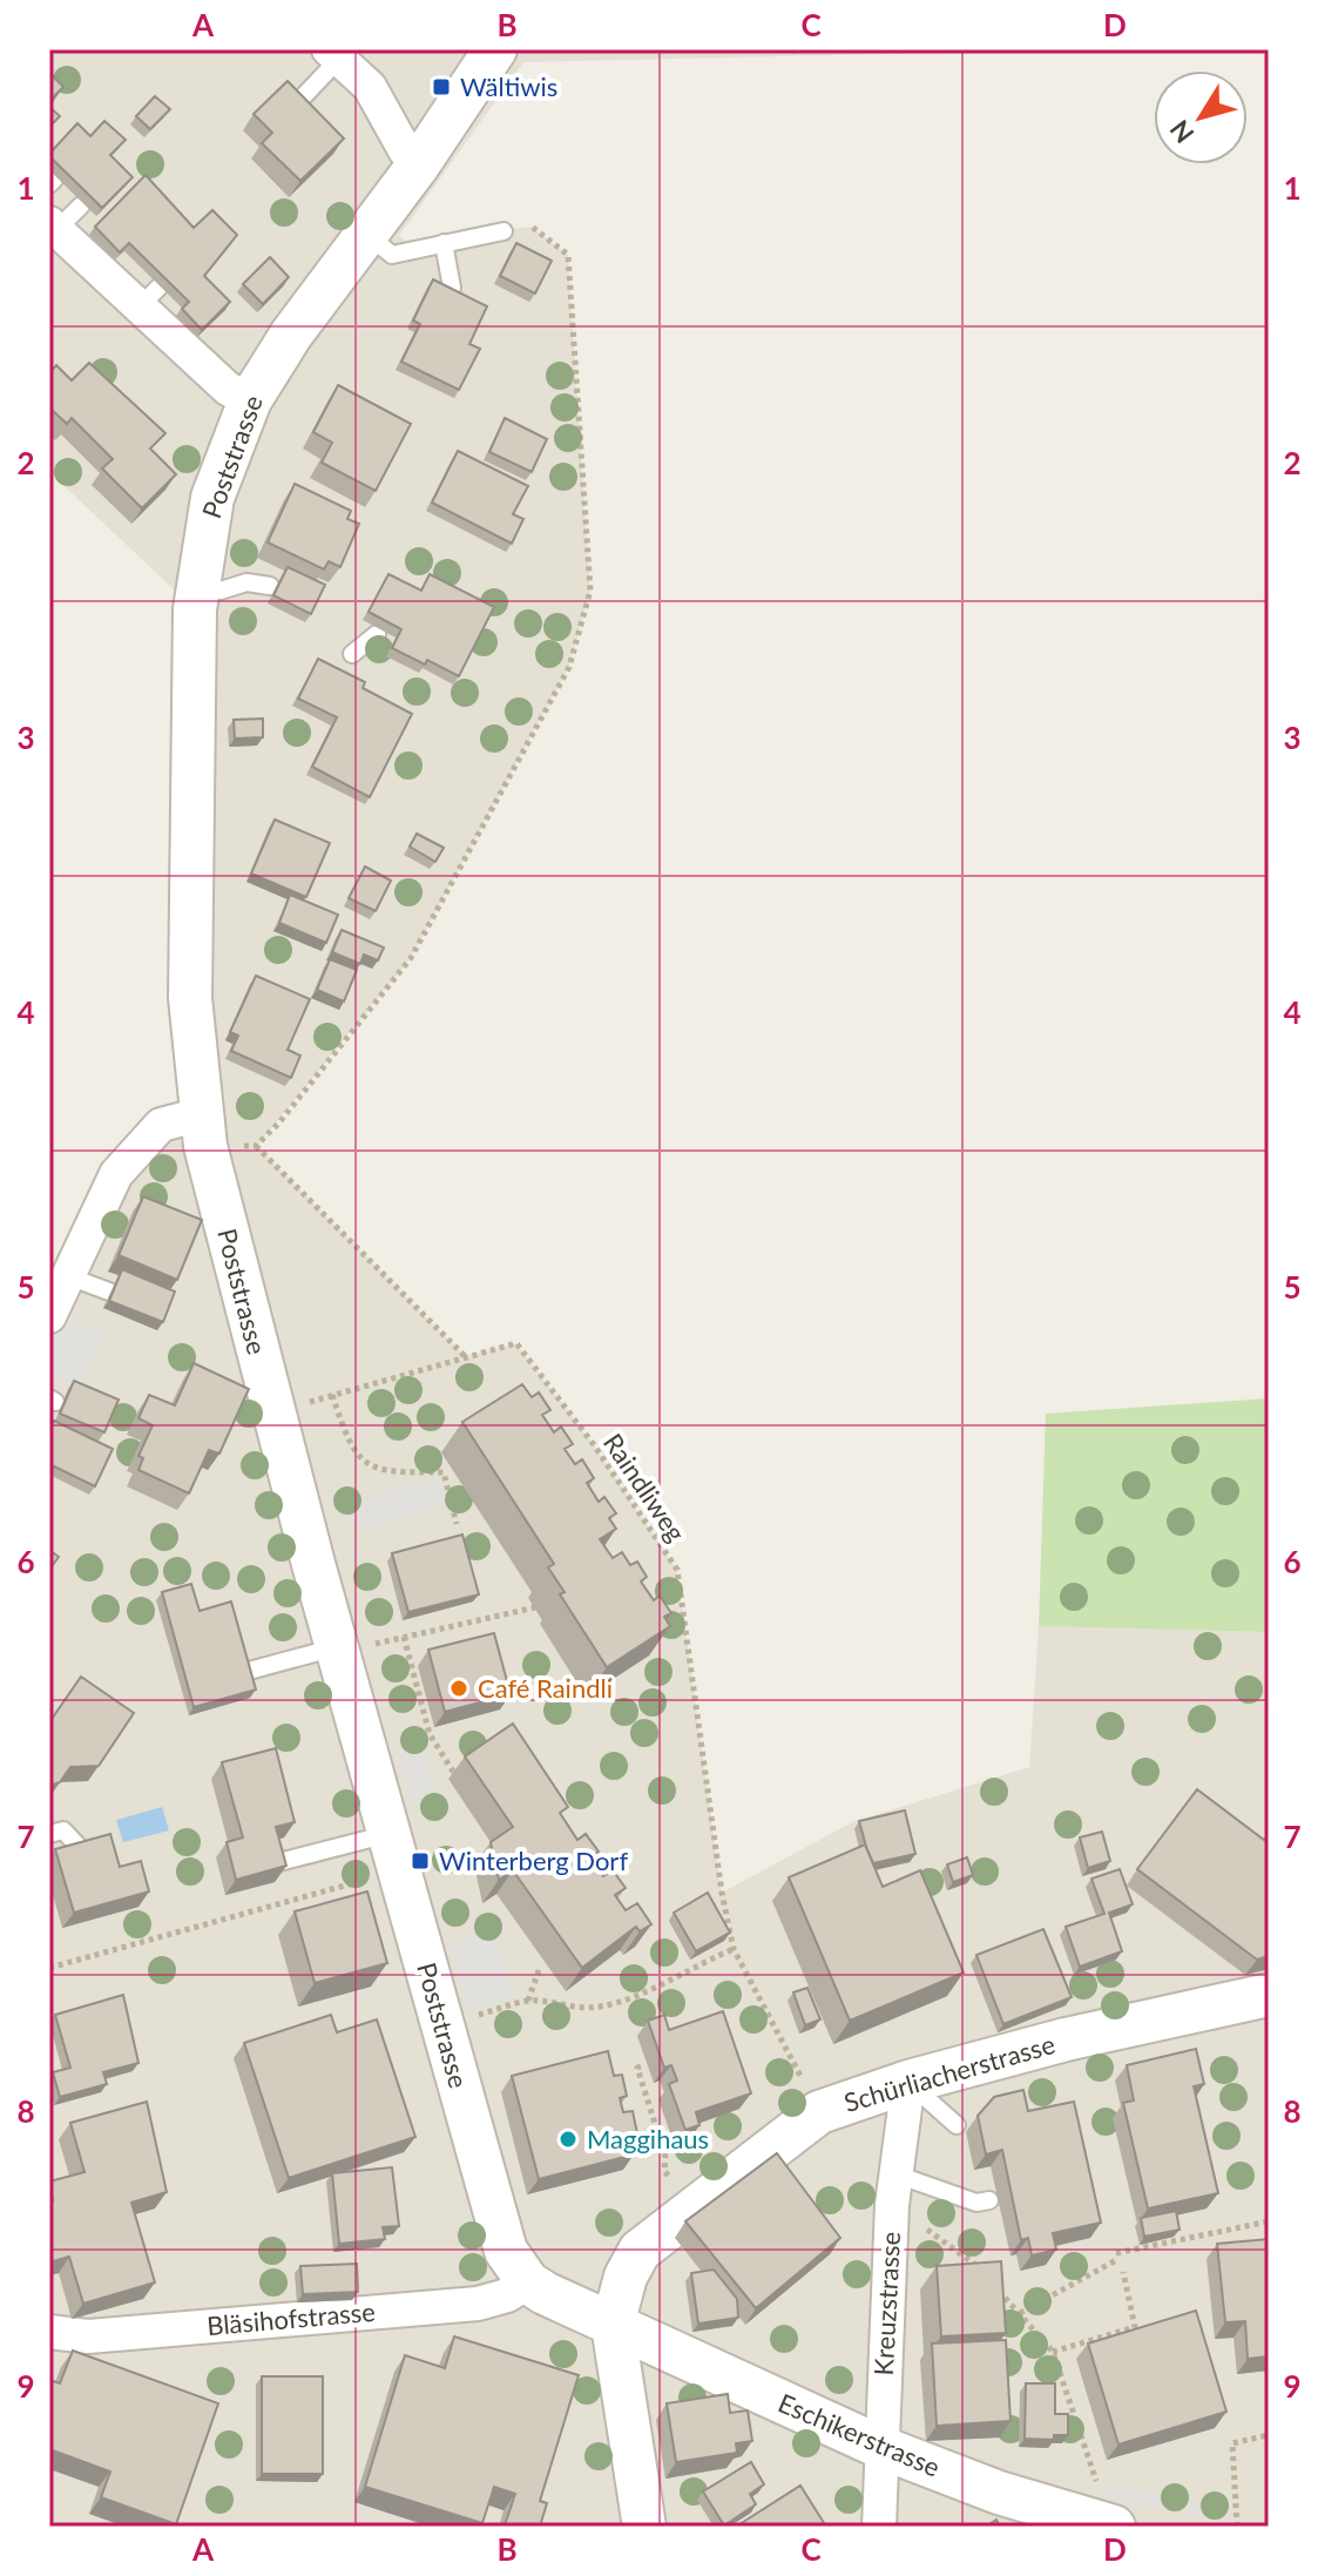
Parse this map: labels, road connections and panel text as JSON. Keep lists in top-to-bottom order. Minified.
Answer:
{"streets":{"street":["Poststrasse","Schürliacherstrasse","Kreuzstrasse","Bläsihofstrasse","Eschikerstrasse"],"path":["Raindliweg"]},"crossings":[["Poststrasse","Bläsihofstrasse"],["Raindliweg","Schürliacherstrasse"],["Schürliacherstrasse","Kreuzstrasse"],["Schürliacherstrasse","Eschikerstrasse"],["Kreuzstrasse","Eschikerstrasse"]],"places":{"transit":["Wältiwis","Winterberg Dorf"],"other":["Café Raindli","Maggihaus"]},"north":"bottom left","grid":{"columns":["A","B","C","D"],"rows":["1","2","3","4","5","6","7","8","9"]}}
